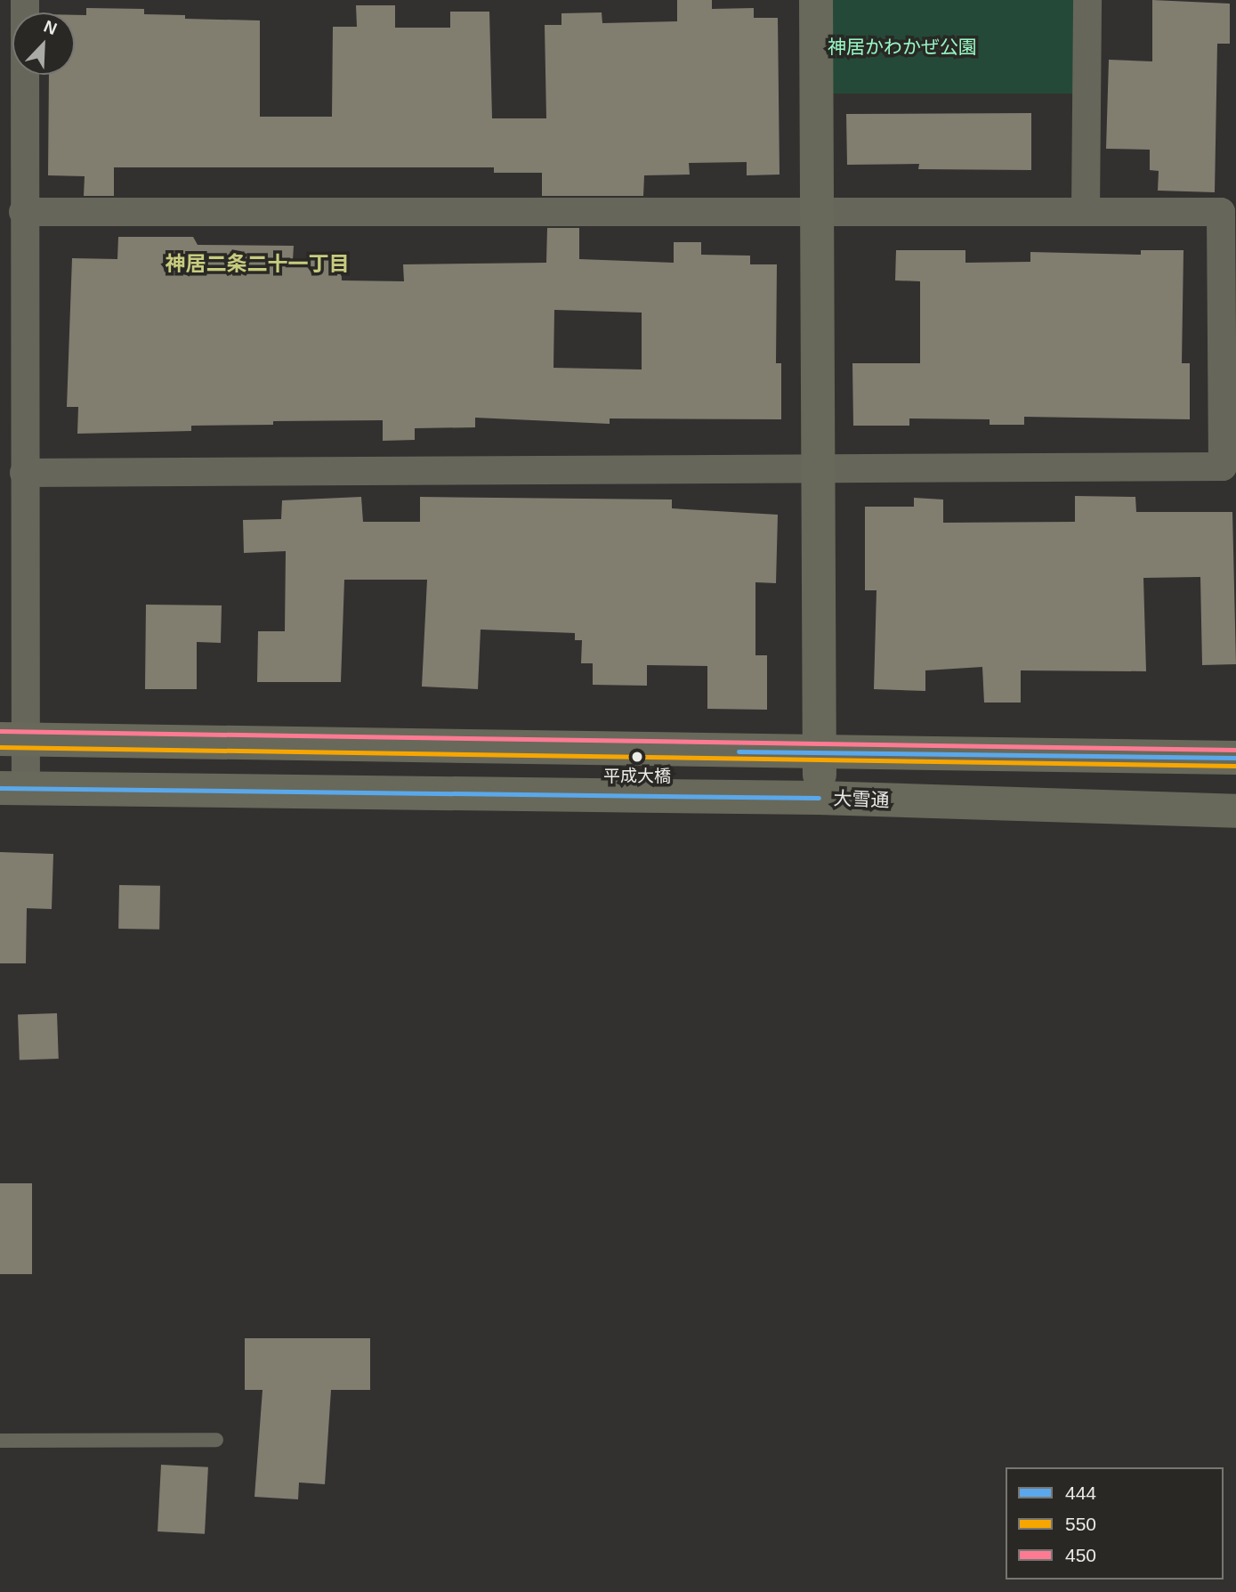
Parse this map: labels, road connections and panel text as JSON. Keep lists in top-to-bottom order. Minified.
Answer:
{"streets":{"street":["大雪通"]},"districts":["神居二条二十一丁目"],"parks":["神居かわかぜ公園"],"places":["平成大橋"],"lines":["transit line 450","transit line 550","transit line 444"],"legend":["444","550","450"],"north":"top right"}
